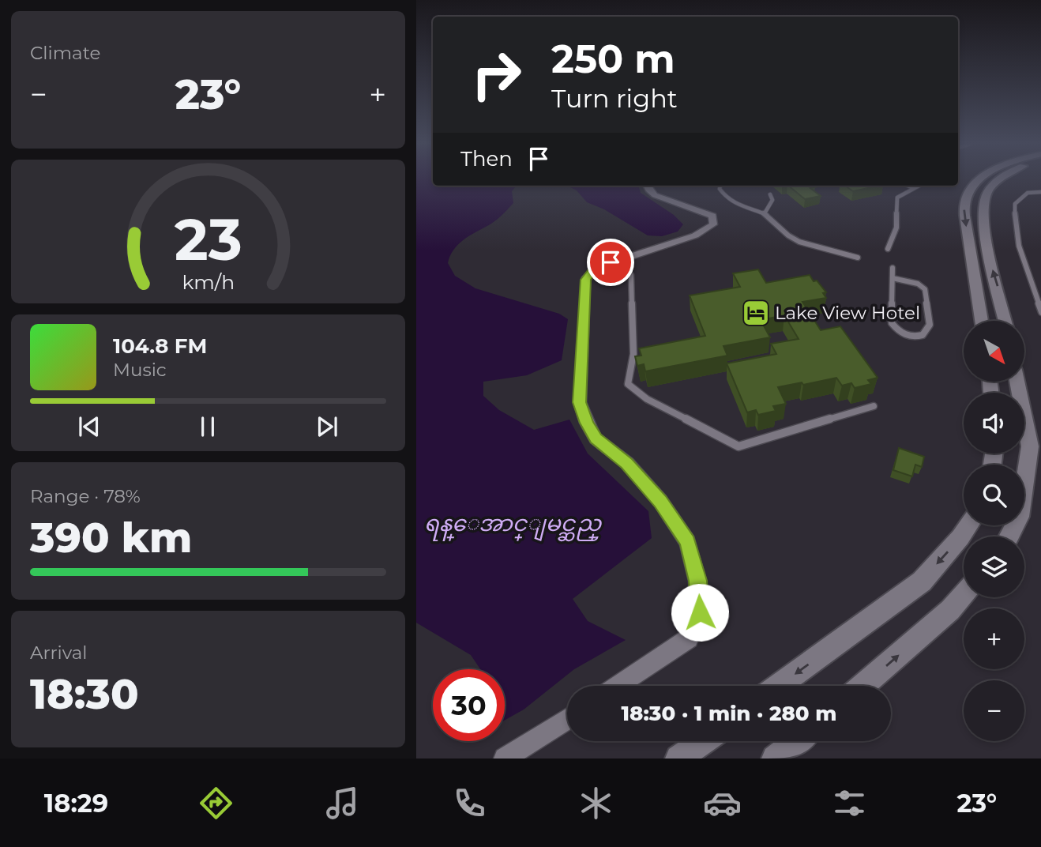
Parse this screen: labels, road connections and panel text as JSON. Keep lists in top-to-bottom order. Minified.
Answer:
{"water":["ရန္ေအာင္ျမင္ဆည္"],"places":{"hotel":["Lake View Hotel"]},"north":"bottom right","page":{"tile":["Climate",["Range · 78%","390 km"],["Arrival","18:30"]],"turn":["250 m","Turn right"],"heat":["−","23°","+"],"then":"Then","map_buttons":["+","−"],"song":["104.8 FM","Music"],"limit":"30","trip":"18:30 · 1 min · 280 m","tabs":["18:29","23°"],"gauge":["23","km/h"]}}
